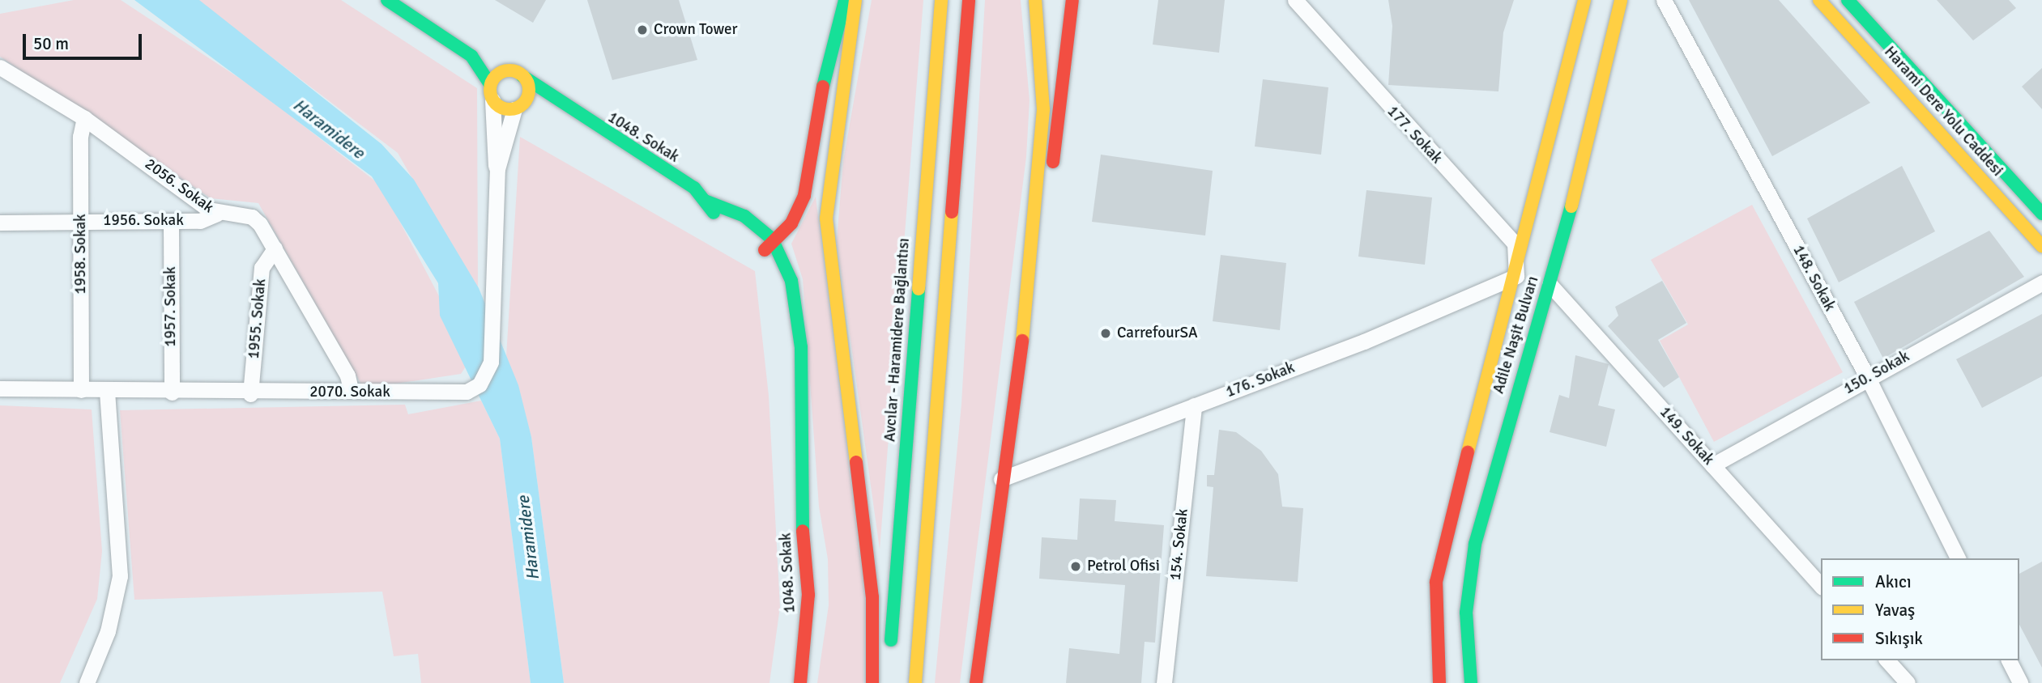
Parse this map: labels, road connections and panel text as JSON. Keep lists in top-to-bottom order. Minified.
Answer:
{"streets":{"main road":["Harami Dere Yolu Caddesi","1048. Sokak","Adile Naşit Bulvarı","Avcılar - Haramidere Bağlantısı"],"street":["177. Sokak","2056. Sokak","1956. Sokak","1958. Sokak","148. Sokak","1957. Sokak","1955. Sokak","150. Sokak","176. Sokak","2070. Sokak","149. Sokak","154. Sokak"]},"crossings":[["177. Sokak","Adile Naşit Bulvarı"],["177. Sokak","176. Sokak"],["2056. Sokak","1956. Sokak"],["2056. Sokak","1958. Sokak"],["2056. Sokak","1955. Sokak"],["2056. Sokak","2070. Sokak"],["1956. Sokak","1958. Sokak"],["1956. Sokak","1957. Sokak"],["1958. Sokak","2070. Sokak"],["148. Sokak","150. Sokak"],["1957. Sokak","2070. Sokak"],["1955. Sokak","2070. Sokak"],["Adile Naşit Bulvarı","176. Sokak"],["Adile Naşit Bulvarı","149. Sokak"],["150. Sokak","149. Sokak"],["176. Sokak","154. Sokak"]],"water":["Haramidere"],"places":["Crown Tower","CarrefourSA","Petrol Ofisi"],"legend":["Akıcı","Yavaş","Sıkışık"],"scale_bar":"50 m"}
